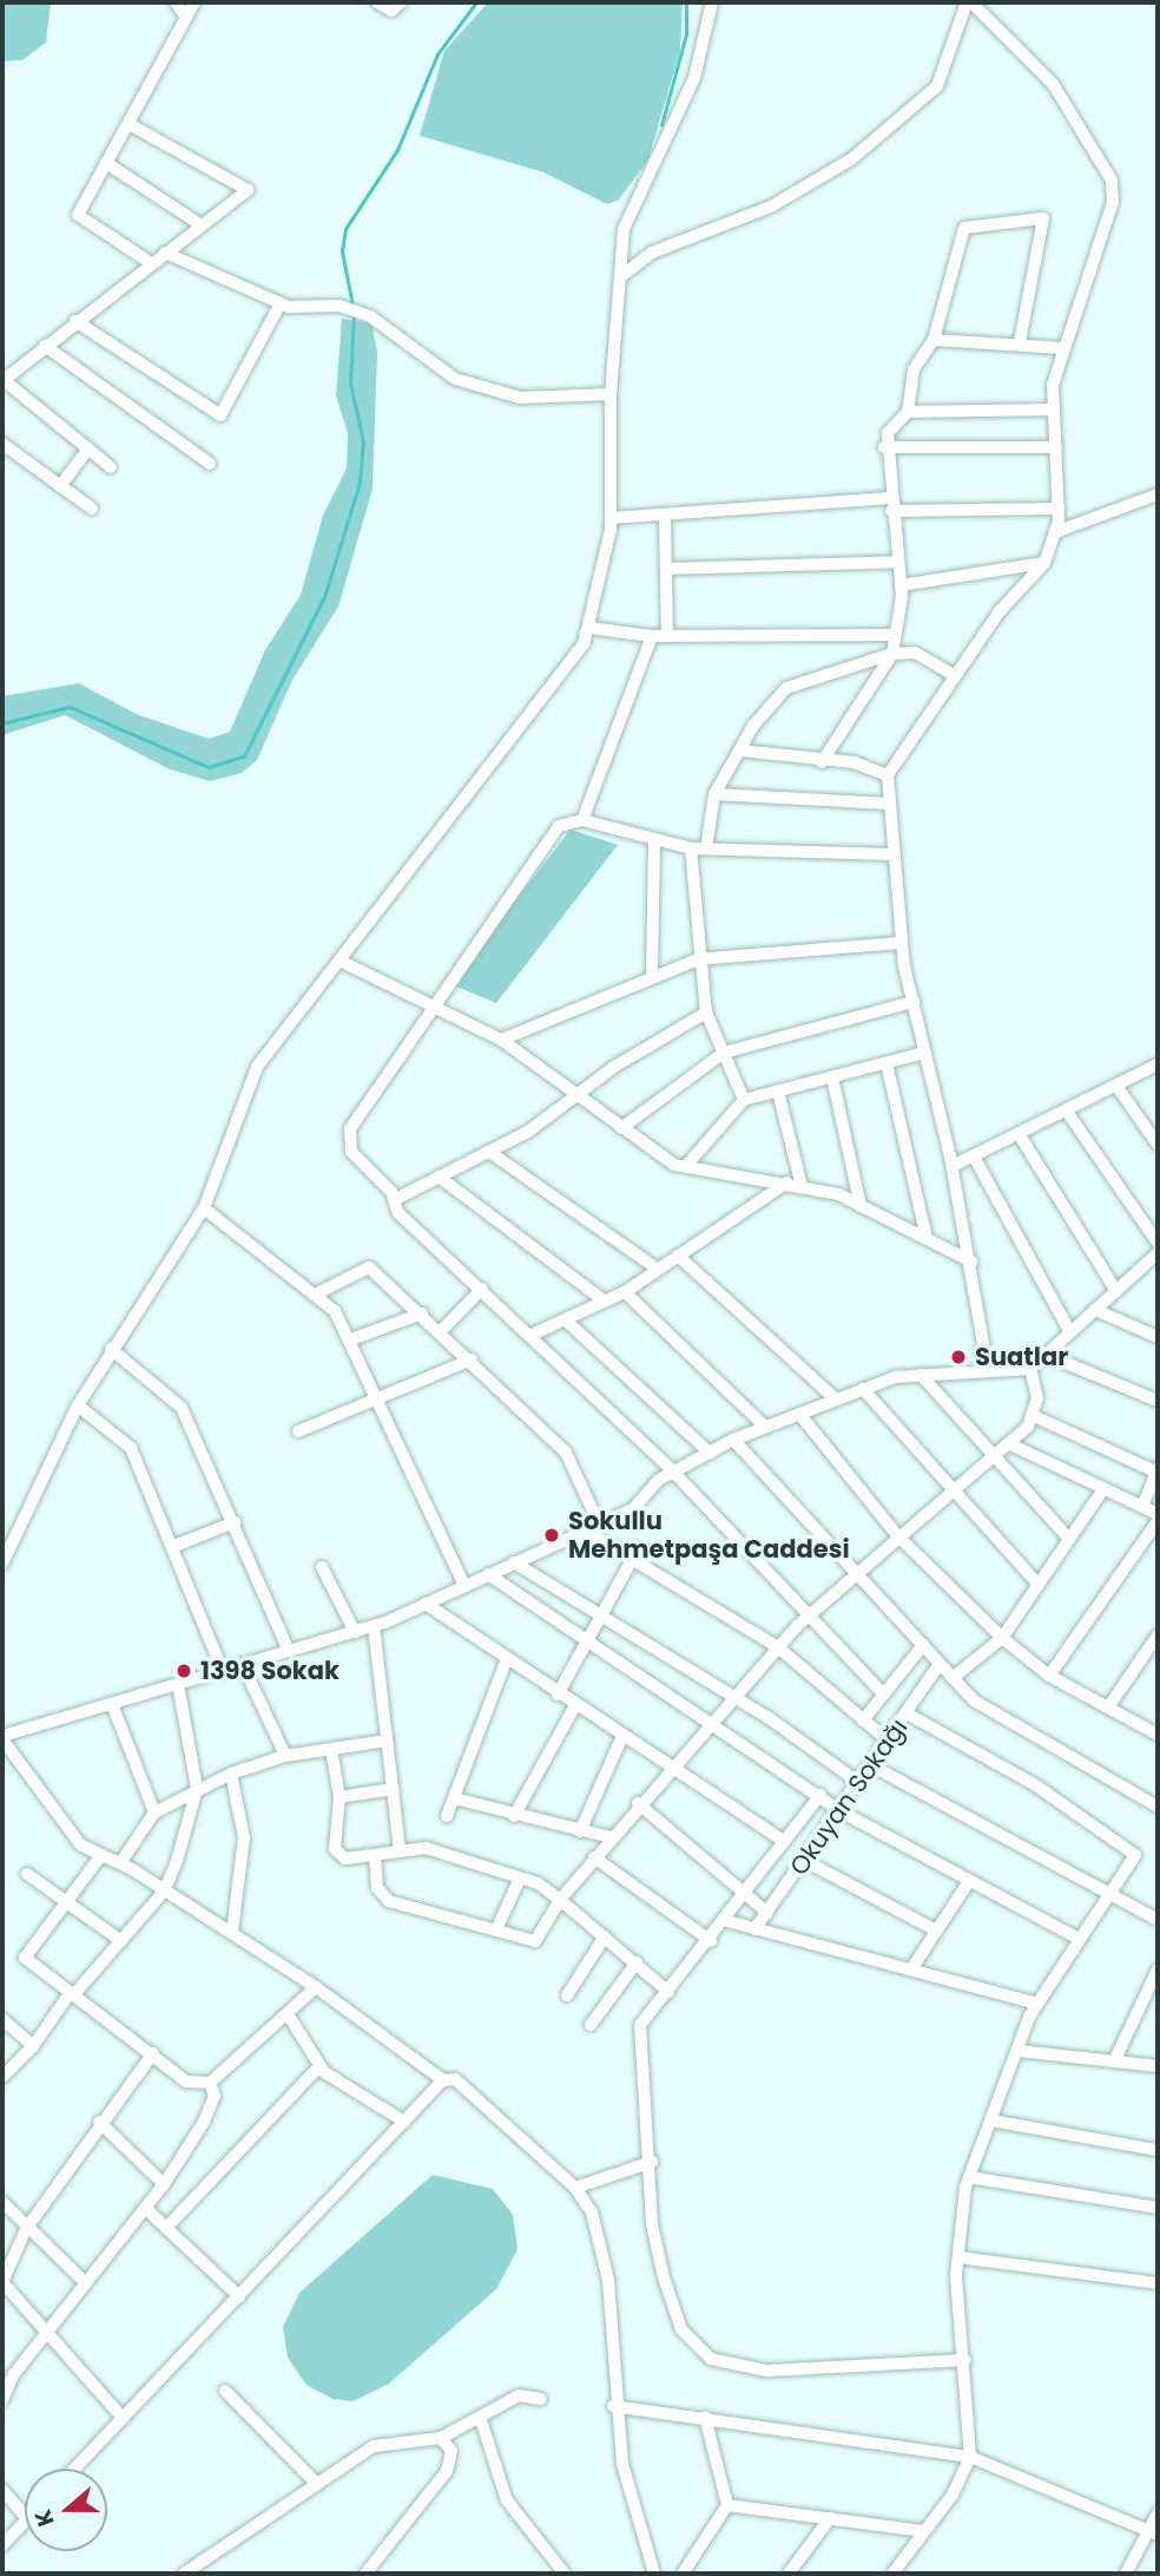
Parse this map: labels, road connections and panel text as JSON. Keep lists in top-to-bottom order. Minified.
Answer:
{"streets":{"street":["Okuyan Sokağı"]},"places":["Suatlar","Sokullu Mehmetpaşa Caddesi","1398 Sokak"],"north":"left"}
